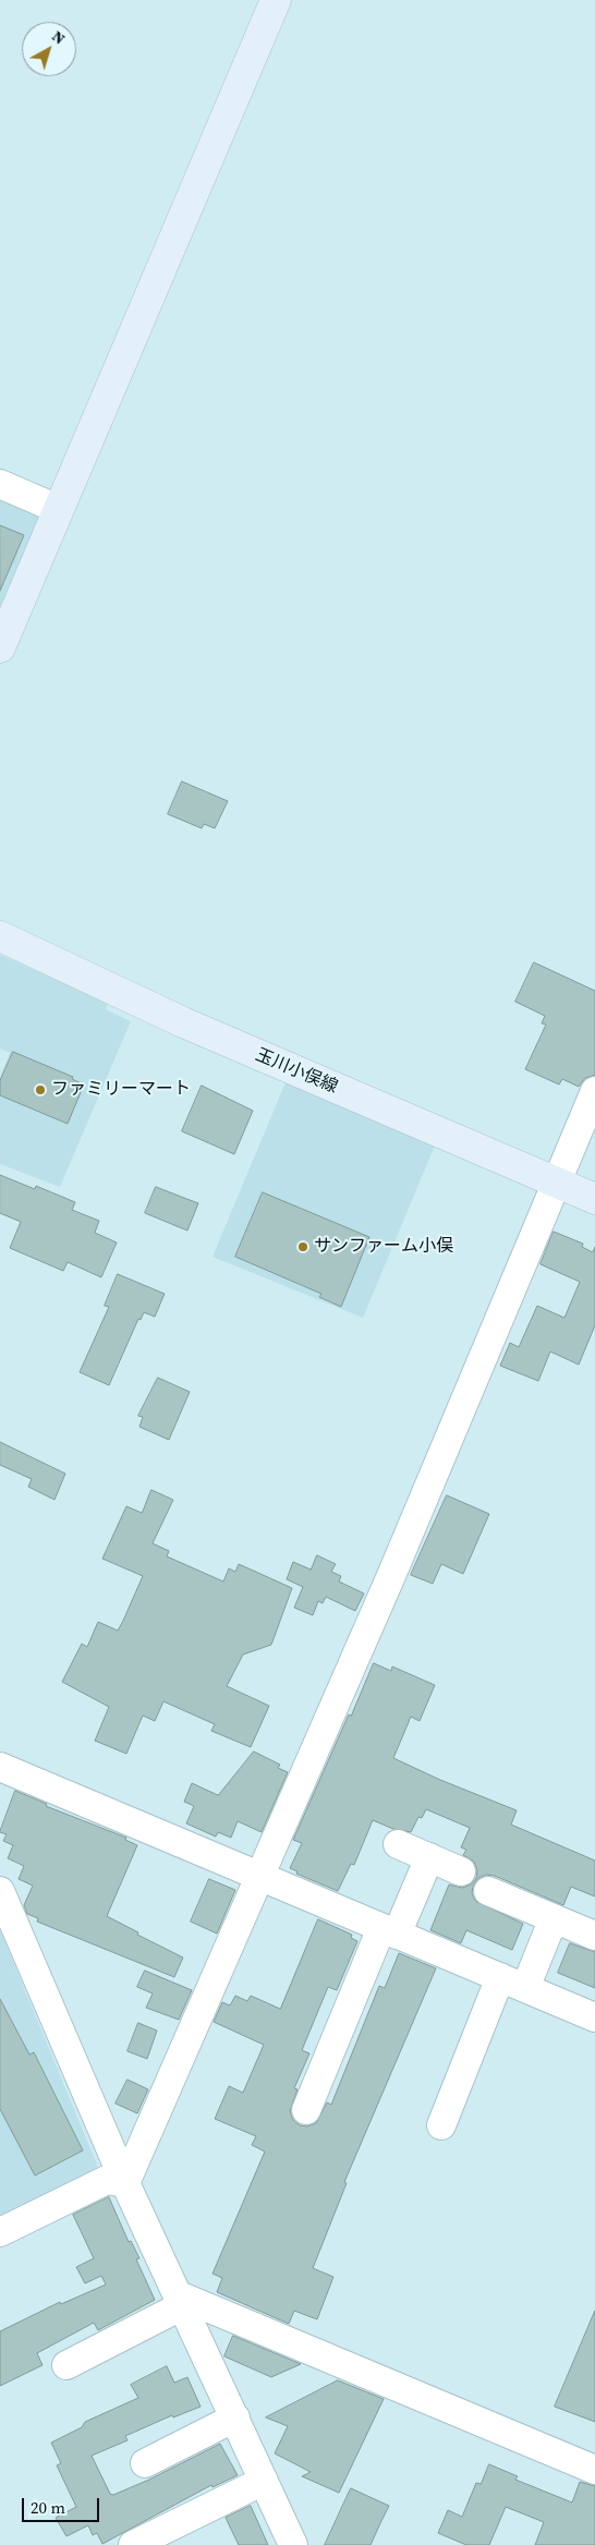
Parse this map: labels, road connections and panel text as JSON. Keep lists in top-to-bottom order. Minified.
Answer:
{"streets":{"street":["玉川小俣線"]},"places":["ファミリーマート","サンファーム小俣"],"scale_bar":"20 m","north":"top right"}
